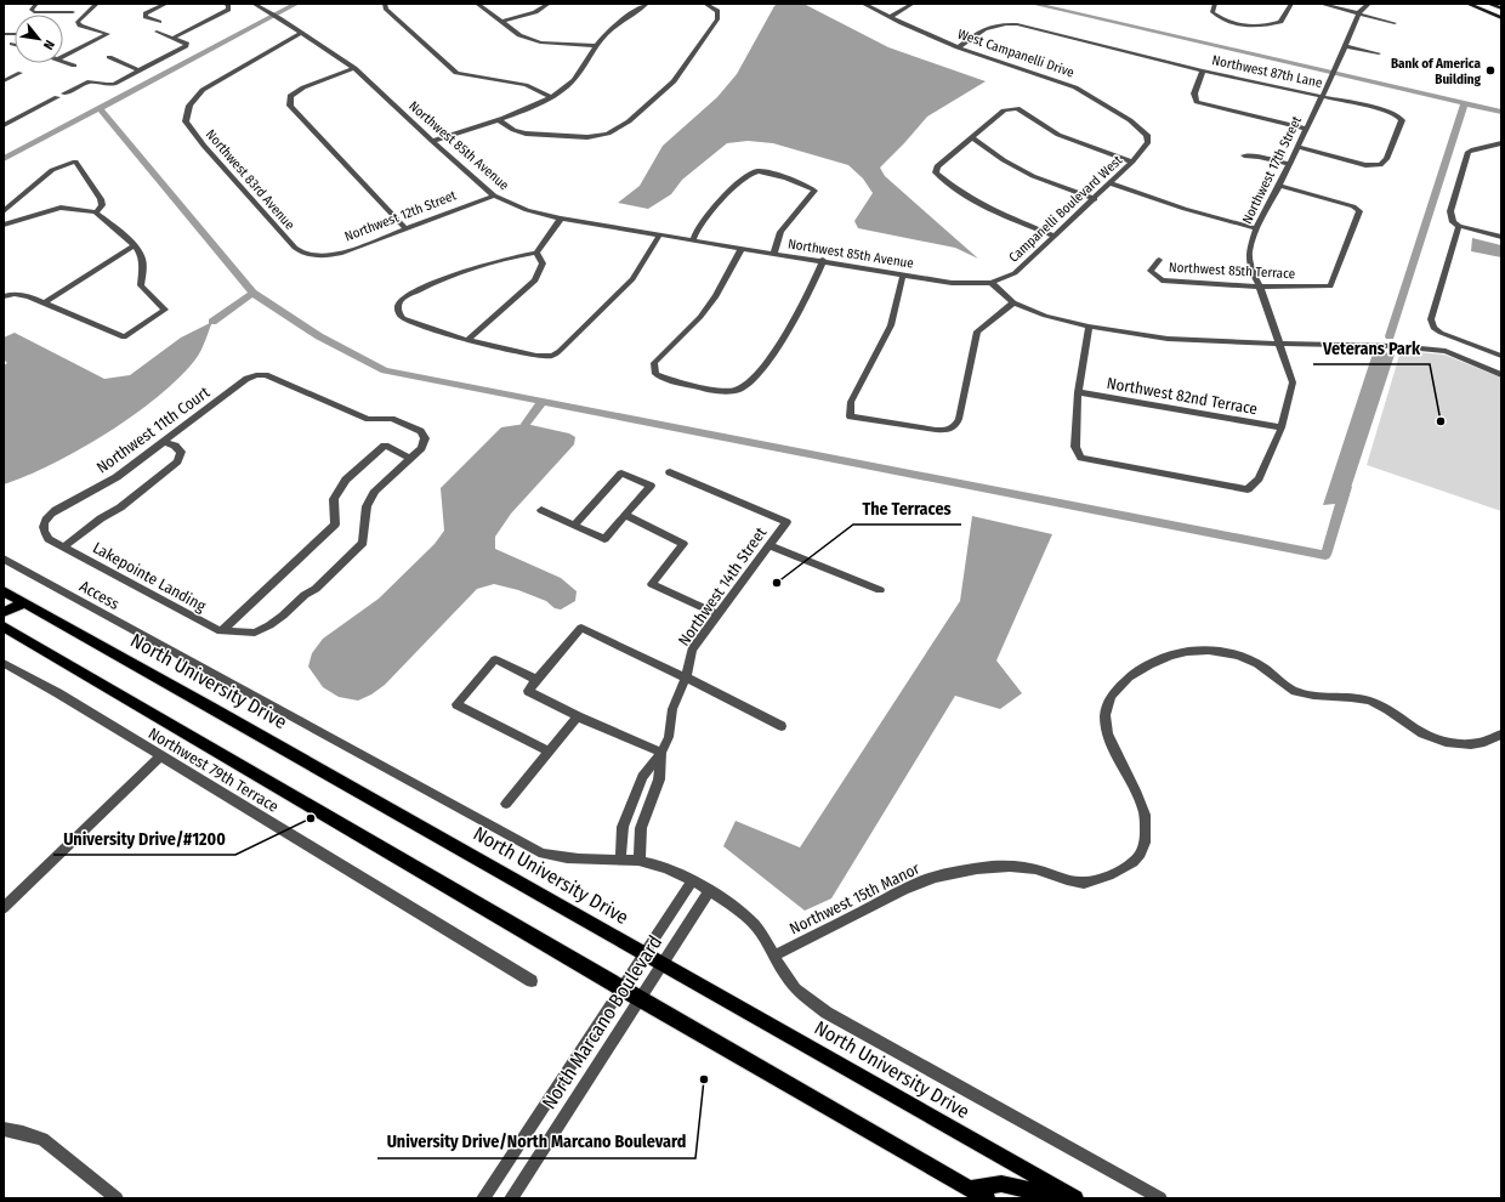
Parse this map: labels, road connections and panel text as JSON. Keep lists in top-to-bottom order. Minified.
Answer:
{"streets":{"main road":["North University Drive"],"street":["West Campanelli Drive","Northwest 87th Lane","Northwest 85th Avenue","Northwest 17th Street","Northwest 83rd Avenue","Campanelli Boulevard West","Northwest 12th Street","Northwest 85th Terrace","Northwest 82nd Terrace","Northwest 11th Court","Lakepointe Landing","Northwest 14th Street","Access","Northwest 79th Terrace","Northwest 15th Manor","North Marcano Boulevard"]},"crossings":[["West Campanelli Drive","Northwest 87th Lane"],["West Campanelli Drive","Campanelli Boulevard West"],["Northwest 87th Lane","Northwest 17th Street"],["Northwest 85th Avenue","Northwest 83rd Avenue"],["Northwest 85th Avenue","Campanelli Boulevard West"],["Northwest 85th Avenue","Northwest 12th Street"],["Northwest 17th Street","Northwest 85th Terrace"],["Northwest 17th Street","Northwest 82nd Terrace"],["Northwest 83rd Avenue","Northwest 12th Street"],["Northwest 11th Court","Lakepointe Landing"],["Northwest 14th Street","Access"],["Access","Northwest 15th Manor"],["Access","North Marcano Boulevard"],["North University Drive","North Marcano Boulevard"]],"places":["Bank of America Building","Veterans Park","The Terraces","University Drive/#1200","University Drive/North Marcano Boulevard"],"north":"bottom right"}
